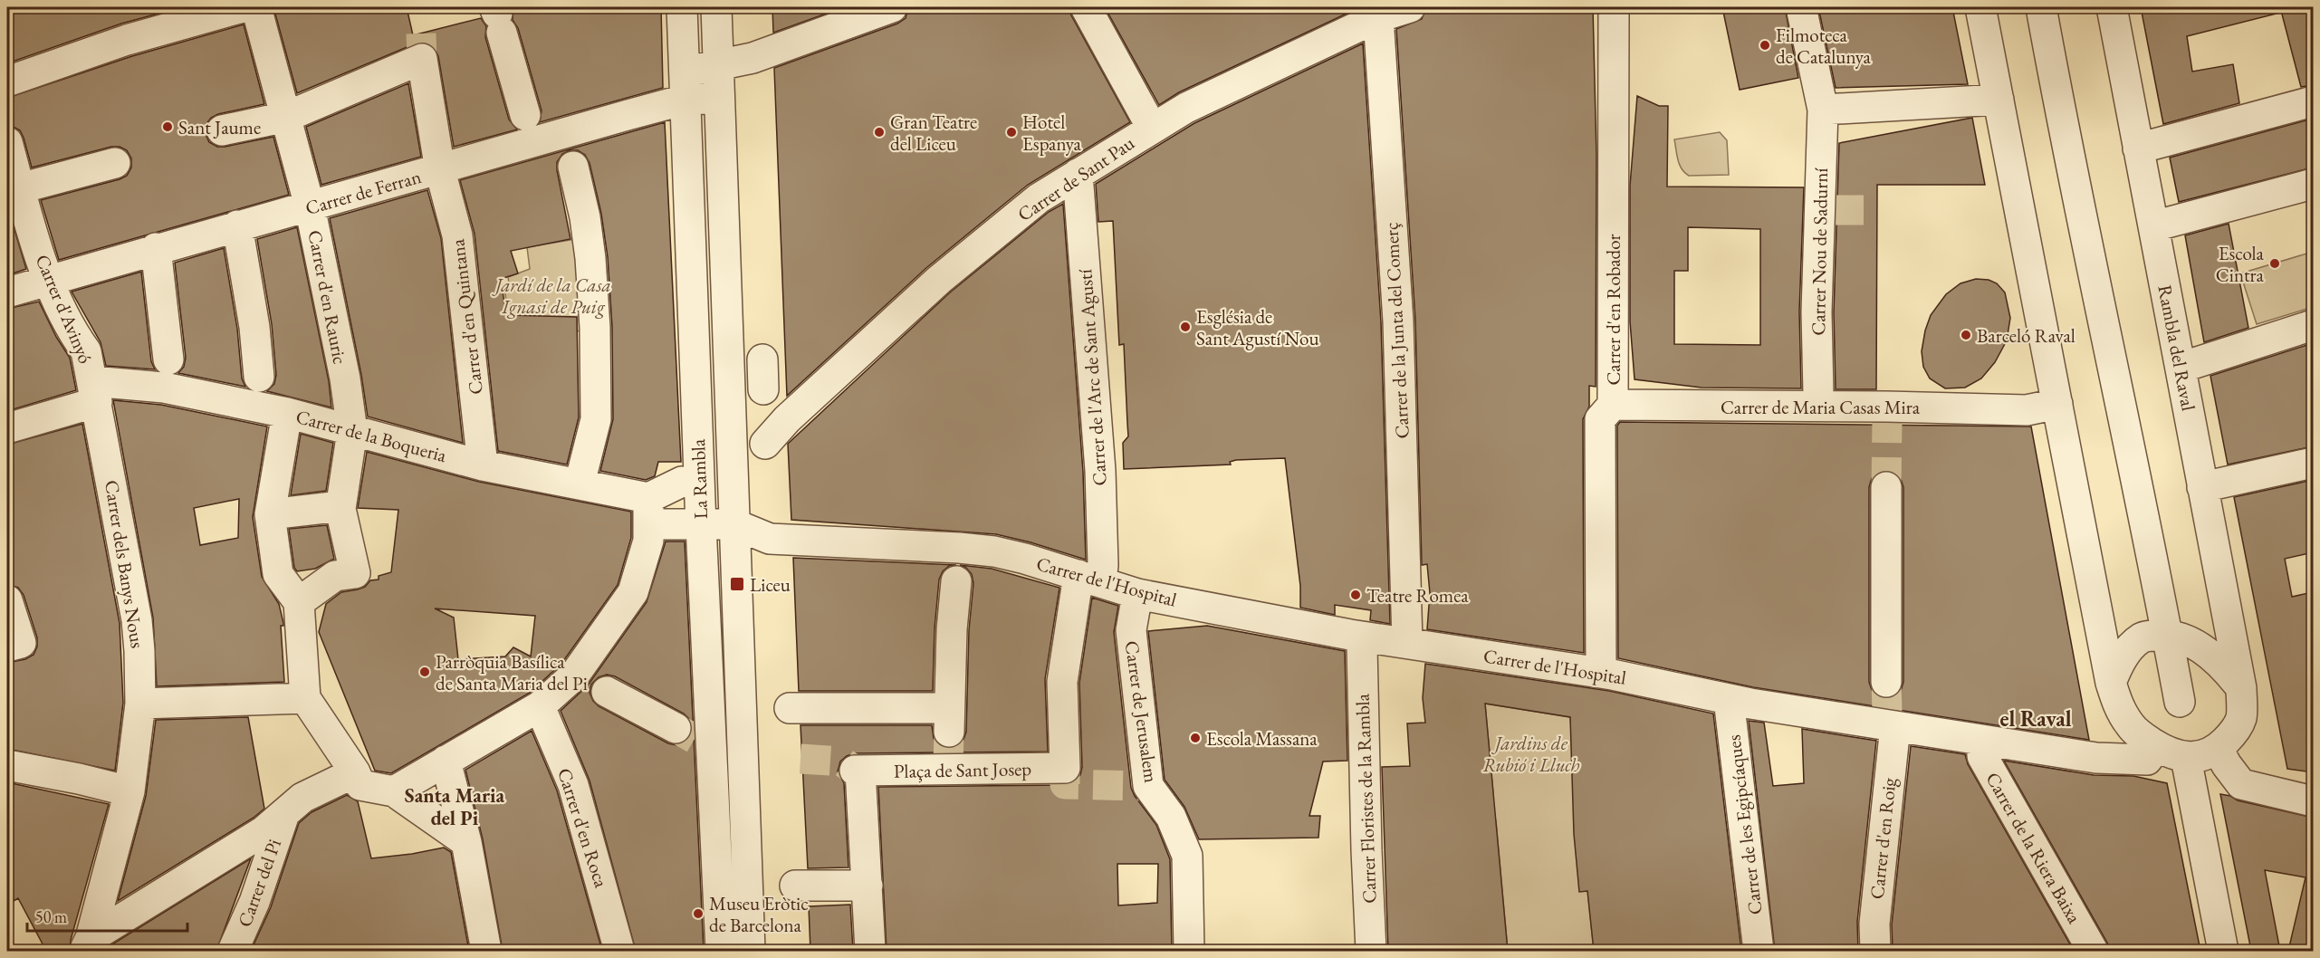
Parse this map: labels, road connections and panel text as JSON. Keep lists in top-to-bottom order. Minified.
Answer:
{"streets":{"street":["Carrer de Sant Pau","Carrer de Ferran","Carrer Nou de Sadurní","Carrer d'en Rauric","Carrer d'Avinyó","Carrer d'en Robador","Carrer d'en Quintana","Carrer de la Junta del Comerç","Rambla del Raval","Carrer de l'Arc de Sant Agustí","Carrer de Maria Casas Mira","Carrer de la Boqueria","La Rambla","Carrer dels Banys Nous","Carrer de l'Hospital","Carrer de Jerusalem","Plaça de Sant Josep","Carrer Floristes de la Rambla","Carrer de les Egipcíaques","Carrer d'en Roca","Carrer d'en Roig","Carrer de la Riera Baixa","Carrer del Pi"]},"crossings":[["Carrer de Sant Pau","Carrer de la Junta del Comerç"],["Carrer de Sant Pau","Carrer de l'Arc de Sant Agustí"],["Carrer de Sant Pau","La Rambla"],["Carrer de Ferran","Carrer d'en Rauric"],["Carrer de Ferran","Carrer d'Avinyó"],["Carrer de Ferran","Carrer d'en Quintana"],["Carrer de Ferran","La Rambla"],["Carrer d'en Rauric","Carrer d'en Quintana"],["Carrer d'en Rauric","Carrer de la Boqueria"],["Carrer d'Avinyó","Carrer de la Boqueria"],["Carrer d'Avinyó","Carrer dels Banys Nous"],["Carrer d'en Robador","Carrer de Maria Casas Mira"],["Carrer d'en Robador","Carrer de l'Hospital"],["Carrer d'en Quintana","Carrer de la Boqueria"],["Carrer de la Junta del Comerç","Carrer de l'Hospital"],["Rambla del Raval","Carrer de l'Hospital"],["Carrer de l'Arc de Sant Agustí","Carrer de l'Hospital"],["Carrer de l'Arc de Sant Agustí","Plaça de Sant Josep"],["Carrer de la Boqueria","La Rambla"],["Carrer de la Boqueria","Carrer dels Banys Nous"],["Carrer de la Boqueria","Carrer de l'Hospital"],["La Rambla","Carrer de l'Hospital"],["Carrer de l'Hospital","Carrer de Jerusalem"],["Carrer de l'Hospital","Carrer de les Egipcíaques"],["Carrer de l'Hospital","Carrer d'en Roig"],["Carrer de l'Hospital","Carrer de la Riera Baixa"]],"districts":["el Raval","Santa Maria del Pi"],"parks":["Jardí de la Casa Ignasi de Puig","Jardins de Rubió i Lluch"],"places":{"other":["Filmoteca de Catalunya","Sant Jaume","Gran Teatre del Liceu","Hotel Espanya","Escola Cintra","Església de Sant Agustí Nou","Barceló Raval","Teatre Romea","Parròquia Basílica de Santa Maria del Pi","Escola Massana","Museu Eròtic de Barcelona"],"transit":["Liceu"]},"scale_bar":"50 m"}
